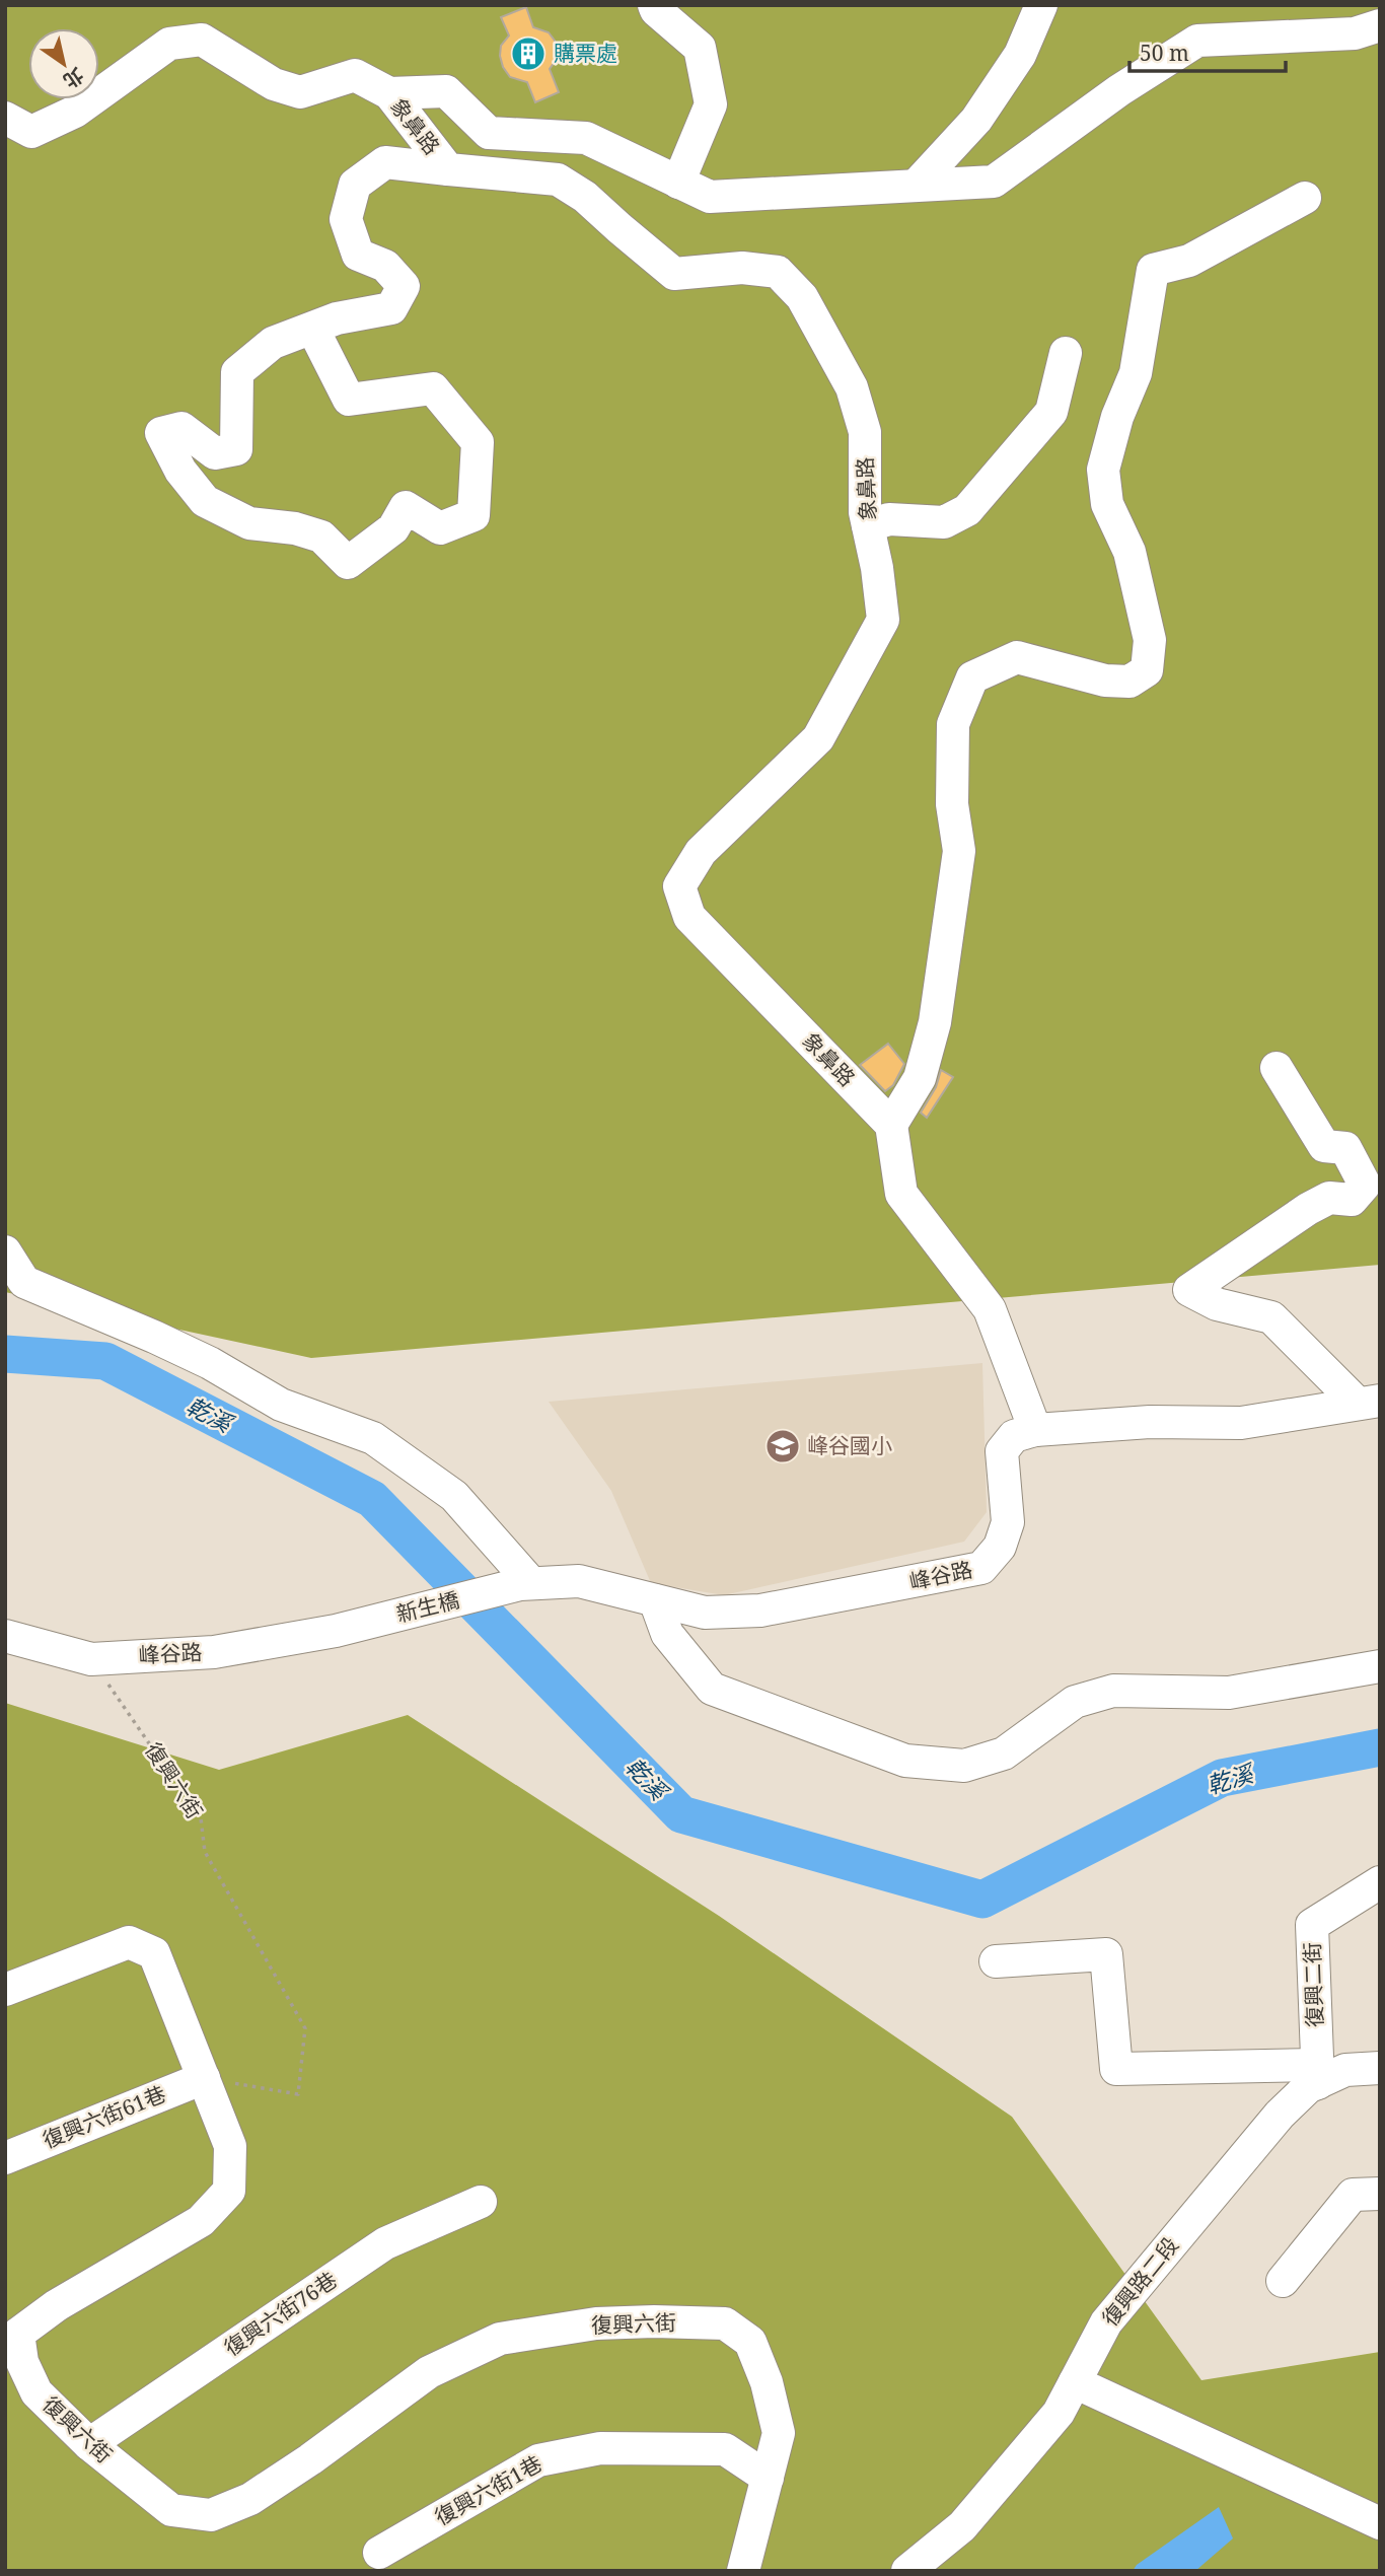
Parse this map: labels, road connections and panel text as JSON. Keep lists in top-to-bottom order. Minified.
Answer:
{"streets":{"street":["象鼻路","峰谷路","新生橋","復興六街","復興二街","復興六街61巷","復興路二段","復興六街76巷","復興六街1巷"]},"crossings":[["峰谷路","新生橋"],["峰谷路","復興六街"],["復興六街","復興六街61巷"],["復興六街","復興六街76巷"],["復興六街","復興六街1巷"],["復興二街","復興路二段"]],"water":["乾溪"],"places":{"building":["購票處"],"school or university":["峰谷國小"]},"scale_bar":"50 m","north":"bottom right"}
